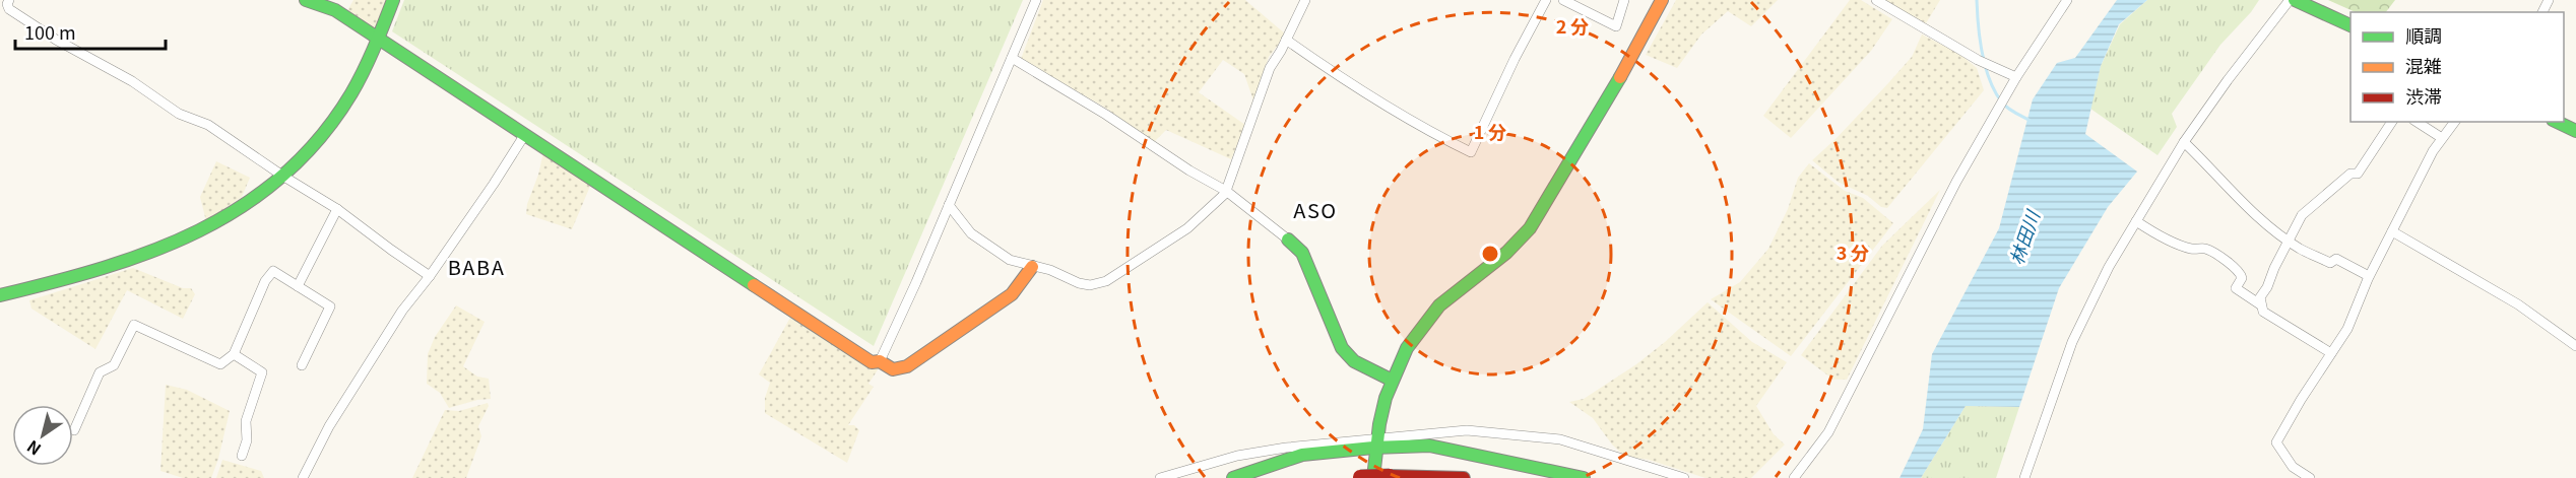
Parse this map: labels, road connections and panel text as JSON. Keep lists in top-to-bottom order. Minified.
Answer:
{"districts":["ASO","BABA"],"water":["林田川"],"legend":["順調","混雑","渋滞"],"scale_bar":"100 m","north":"bottom left","rings":["2 分","1 分","3 分"]}
